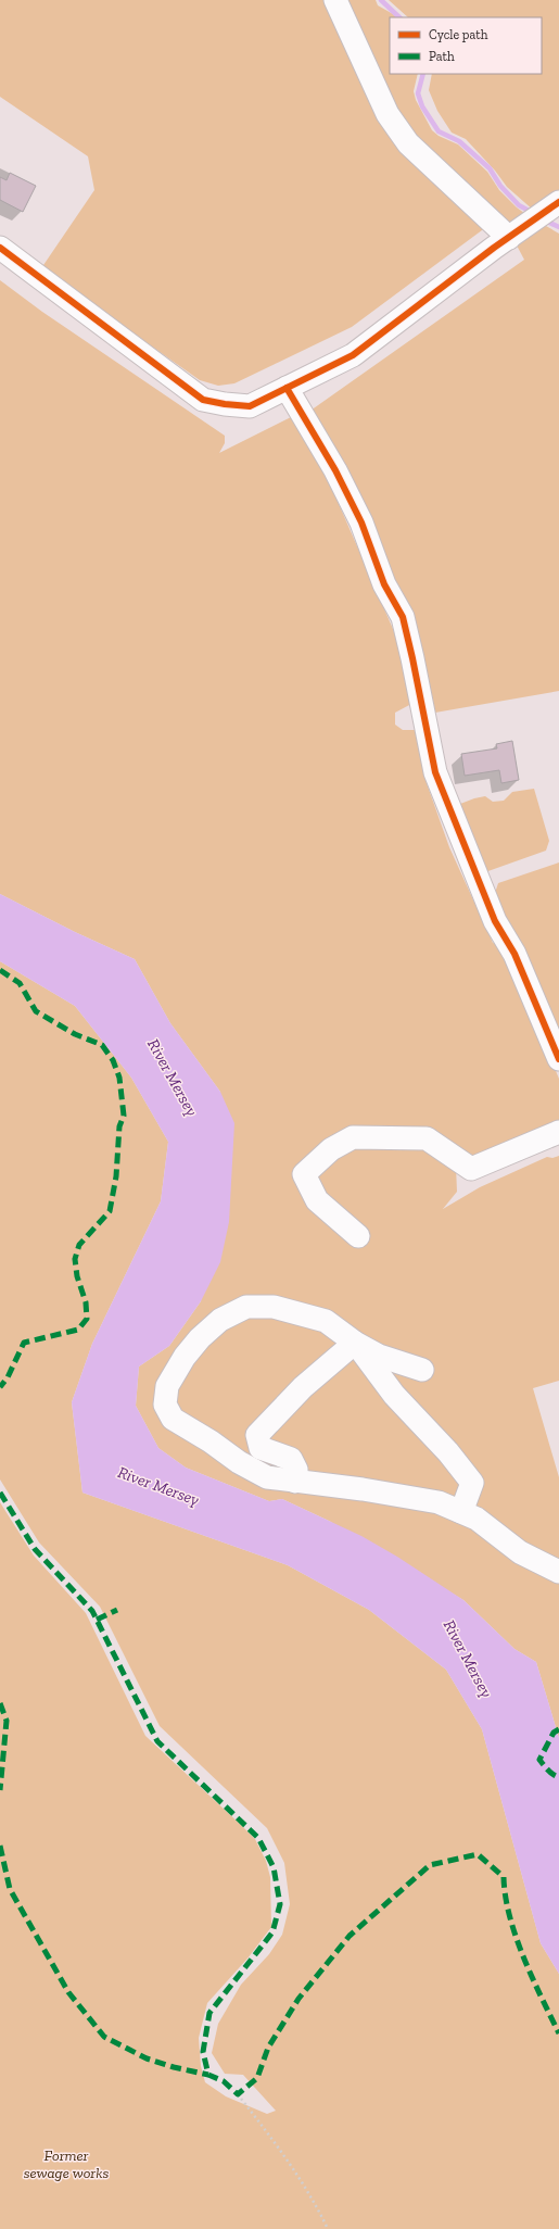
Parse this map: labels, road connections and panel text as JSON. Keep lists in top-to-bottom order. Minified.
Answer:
{"water":["River Mersey"],"parks":["Former sewage works"],"legend":["Cycle path","Path"]}
